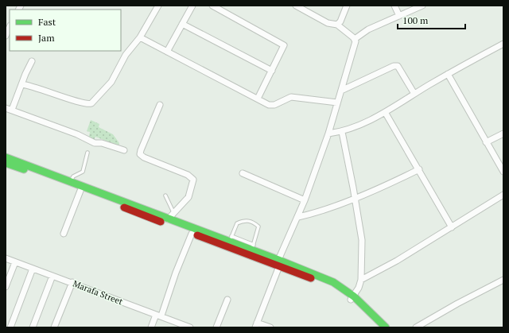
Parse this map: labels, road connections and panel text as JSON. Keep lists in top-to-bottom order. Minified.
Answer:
{"streets":{"street":["Marafa Street"]},"legend":["Fast","Jam"],"scale_bar":"100 m"}
